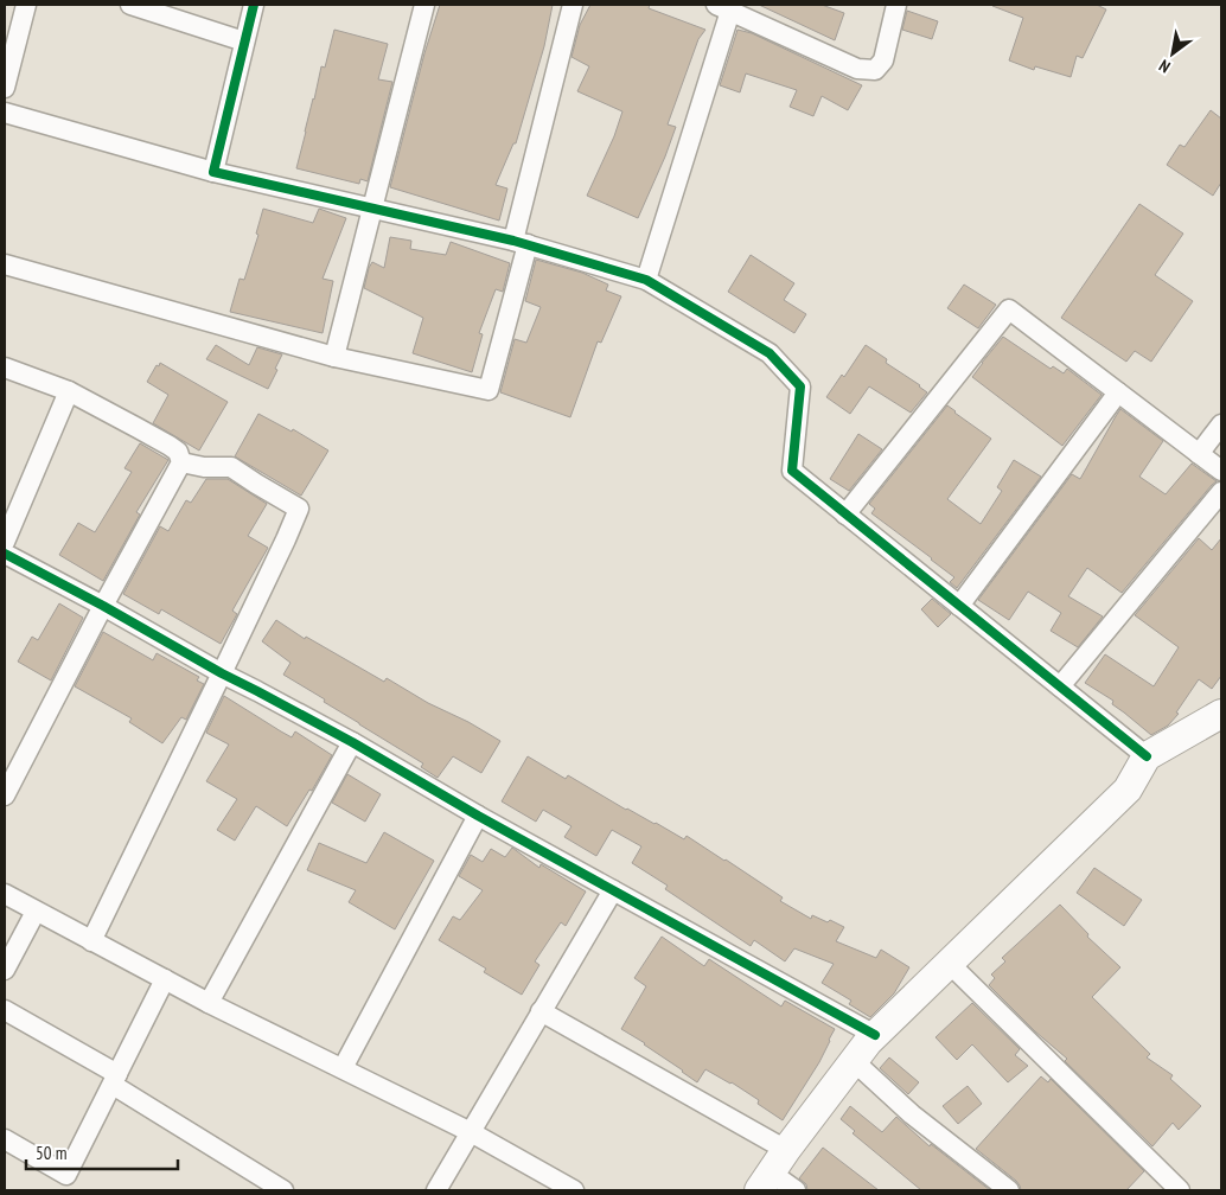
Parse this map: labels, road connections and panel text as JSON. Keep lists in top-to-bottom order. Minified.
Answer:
{"scale_bar":"50 m","north":"bottom left"}
